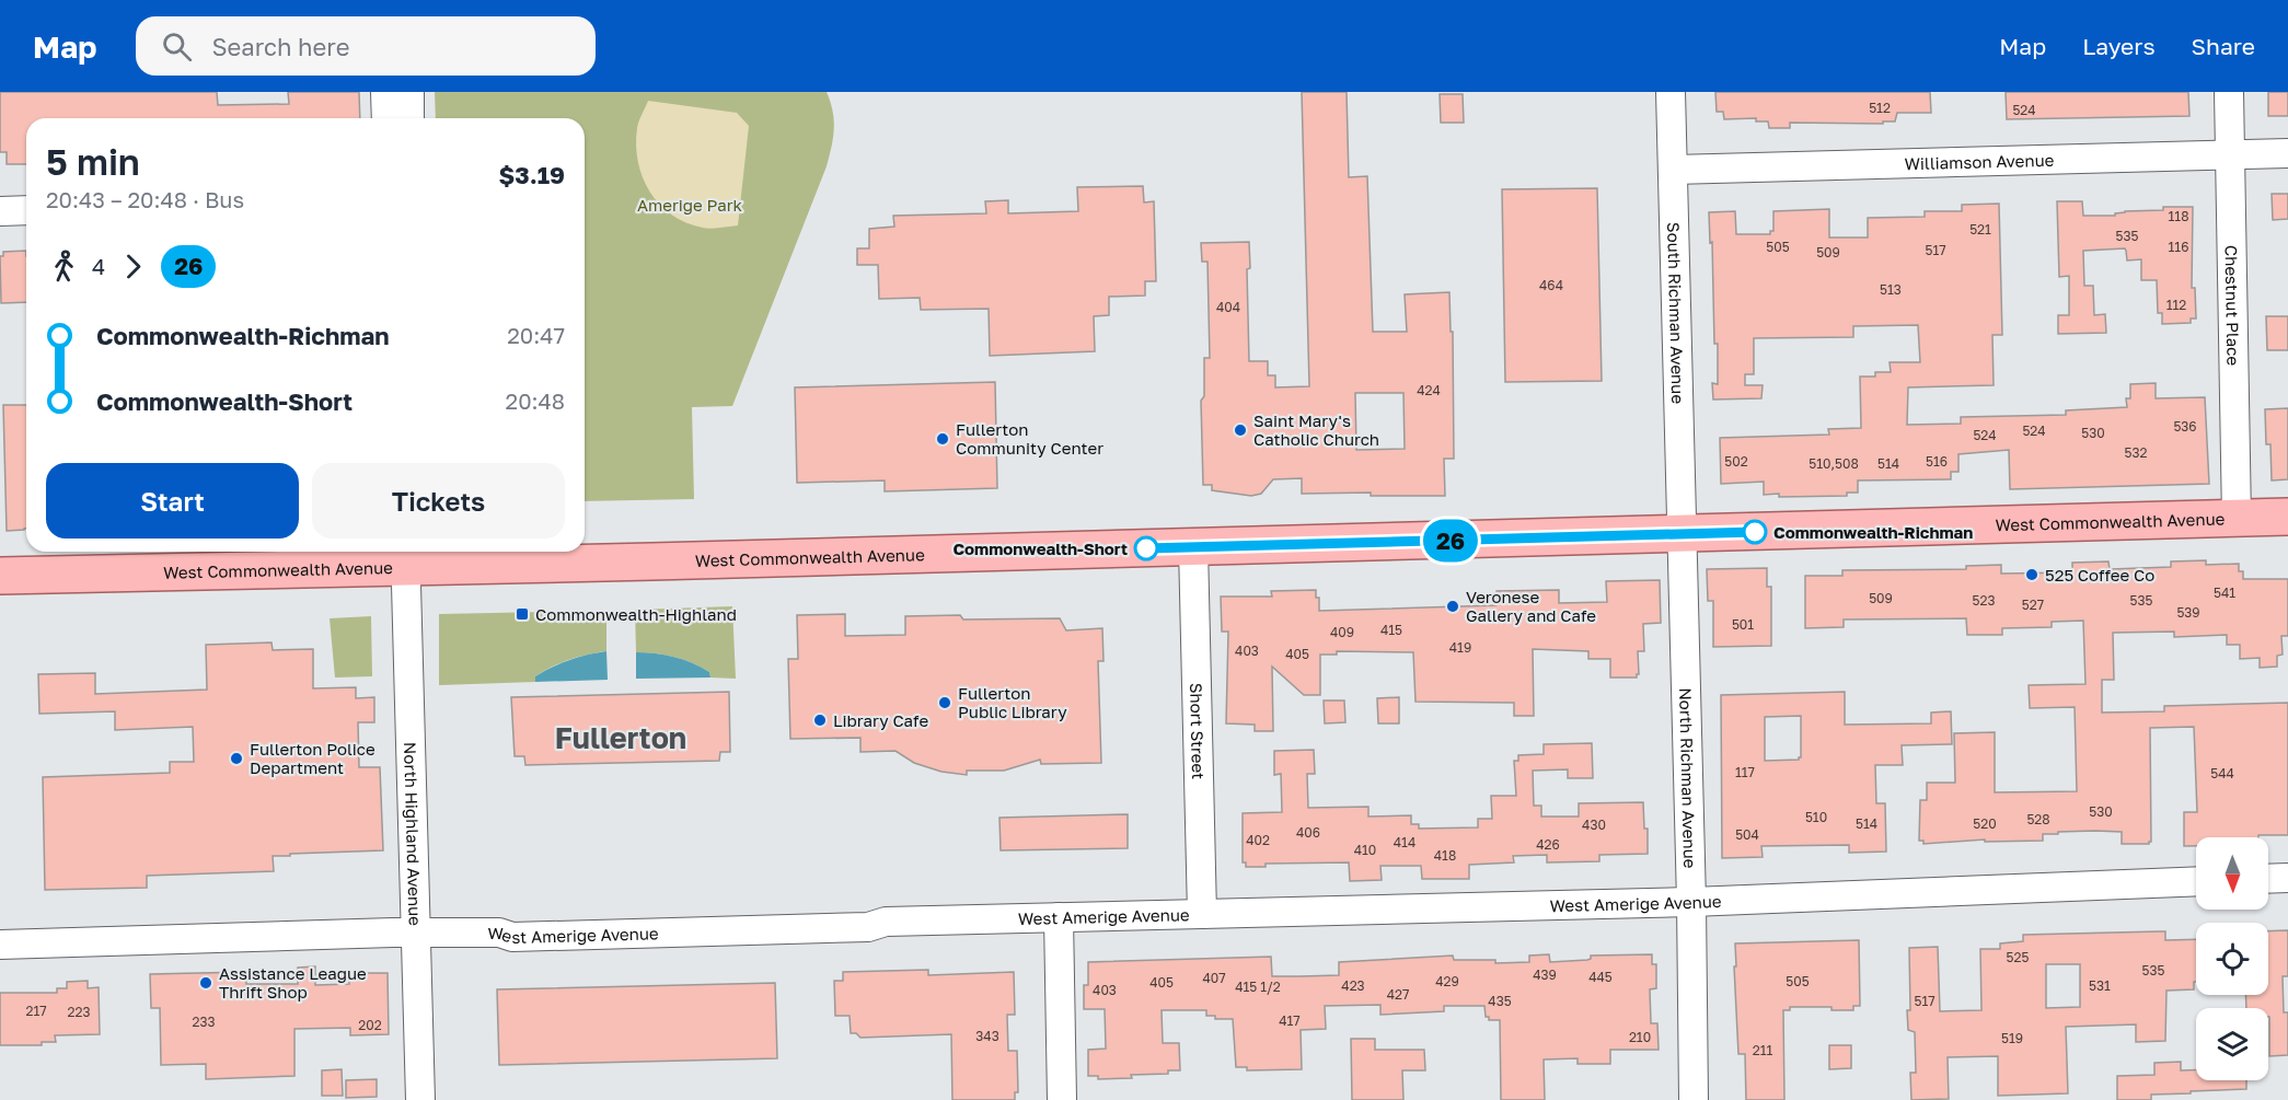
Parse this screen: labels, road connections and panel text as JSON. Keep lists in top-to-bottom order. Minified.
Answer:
{"streets":{"main road":["West Commonwealth Avenue"],"street":["Williamson Avenue","Chestnut Place","South Richman Avenue","Short Street","North Richman Avenue","North Highland Avenue","West Amerige Avenue"]},"crossings":[["Williamson Avenue","Chestnut Place"],["Williamson Avenue","South Richman Avenue"],["Chestnut Place","West Commonwealth Avenue"],["South Richman Avenue","West Commonwealth Avenue"],["South Richman Avenue","North Richman Avenue"],["West Commonwealth Avenue","Short Street"],["West Commonwealth Avenue","North Richman Avenue"],["West Commonwealth Avenue","North Highland Avenue"],["Short Street","West Amerige Avenue"],["North Richman Avenue","West Amerige Avenue"],["North Highland Avenue","West Amerige Avenue"]],"districts":["Fullerton"],"parks":["Amerige Park"],"places":{"other":["Saint Mary's Catholic Church","Fullerton Community Center","Commonwealth-Richman","Commonwealth-Short","525 Coffee Co","Veronese Gallery and Cafe","Fullerton Public Library","Library Cafe","Fullerton Police Department","Assistance League Thrift Shop"],"transit":["Commonwealth-Highland"]},"lines":["bus line 26"],"house_numbers":["512","524","118","521","535","505","116","517","509","464","513","112","404","424","536","524","530","524","532","502","516","510,508","514","541","509","523","535","527","539","501","415","409","419","403","405","117","544","530","510","528","514","520","430","406","504","402","414","426","410","418","525","535","439","445","407","429","505","405","423","531","415 1/2","403","427","435","517","217","223","417","233","202","343","210","519","211"],"north":"bottom","page":{"header":"Map","search":"Search here","nav":["Map","Layers","Share"],"on_map":"26","heading":["5 min","20:43 – 20:48 · Bus","$3.19"],"legs":["4","26"],"list":[{"name":"Commonwealth-Richman","value":"20:47"},{"name":"Commonwealth-Short","value":"20:48"}],"buttons":["Start","Tickets"]}}
